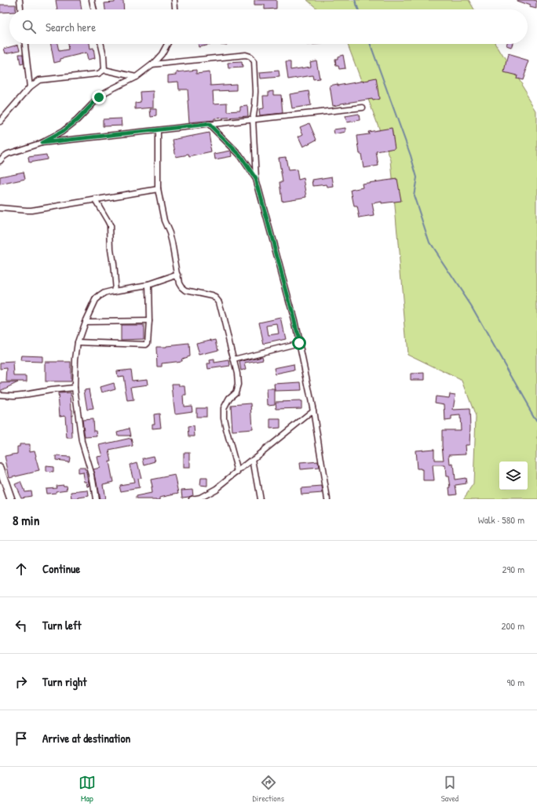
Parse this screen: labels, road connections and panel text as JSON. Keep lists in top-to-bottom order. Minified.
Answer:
{"page":{"search":"Search here","heading":["8 min","Walk · 580 m"],"list":[["Continue","290 m"],["Turn left","200 m"],["Turn right","90 m"],"Arrive at destination"],"nav":["Map","Directions","Saved"]}}
